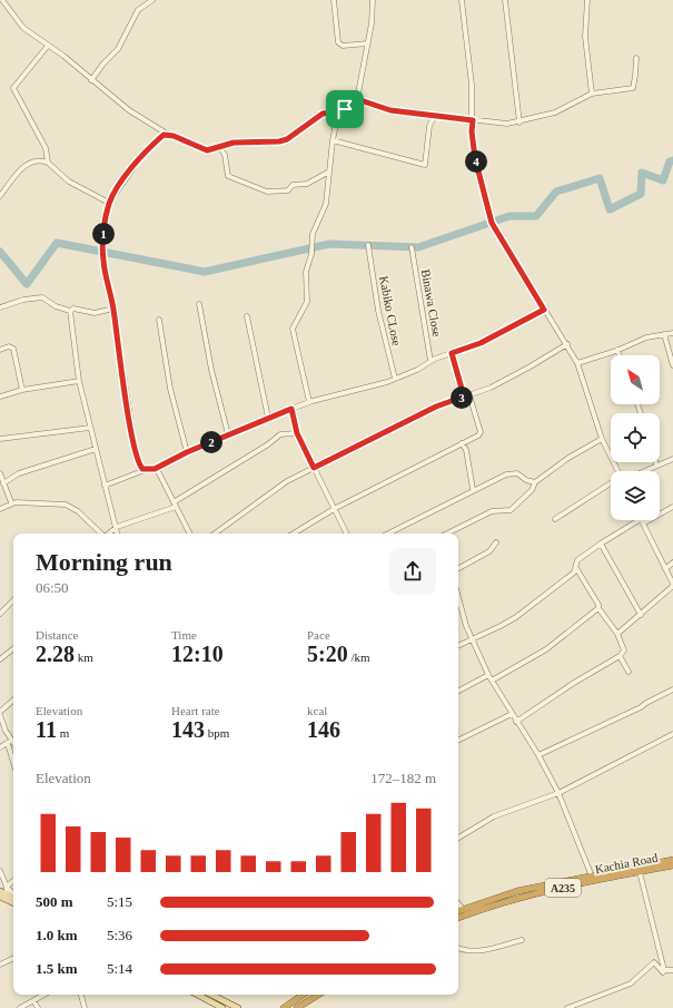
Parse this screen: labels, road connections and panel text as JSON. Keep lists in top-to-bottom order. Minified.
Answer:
{"streets":{"highway":["Kachia Road","A235"],"street":["Binawa Close","Kabiko CLose"]},"north":"top left","page":{"pins":["4","1","3","2"],"heading":["Morning run","06:50"],"stats":[["Distance","2.28 km"],["Time","12:10"],["Pace","5:20 /km"],["Elevation","11 m"],["Heart rate","143 bpm"],["kcal","146"]],"chart":["Elevation","172–182 m"],"list":[{"name":"500 m","note":"5:15"},{"name":"1.0 km","note":"5:36"},{"name":"1.5 km","note":"5:14"}]}}
